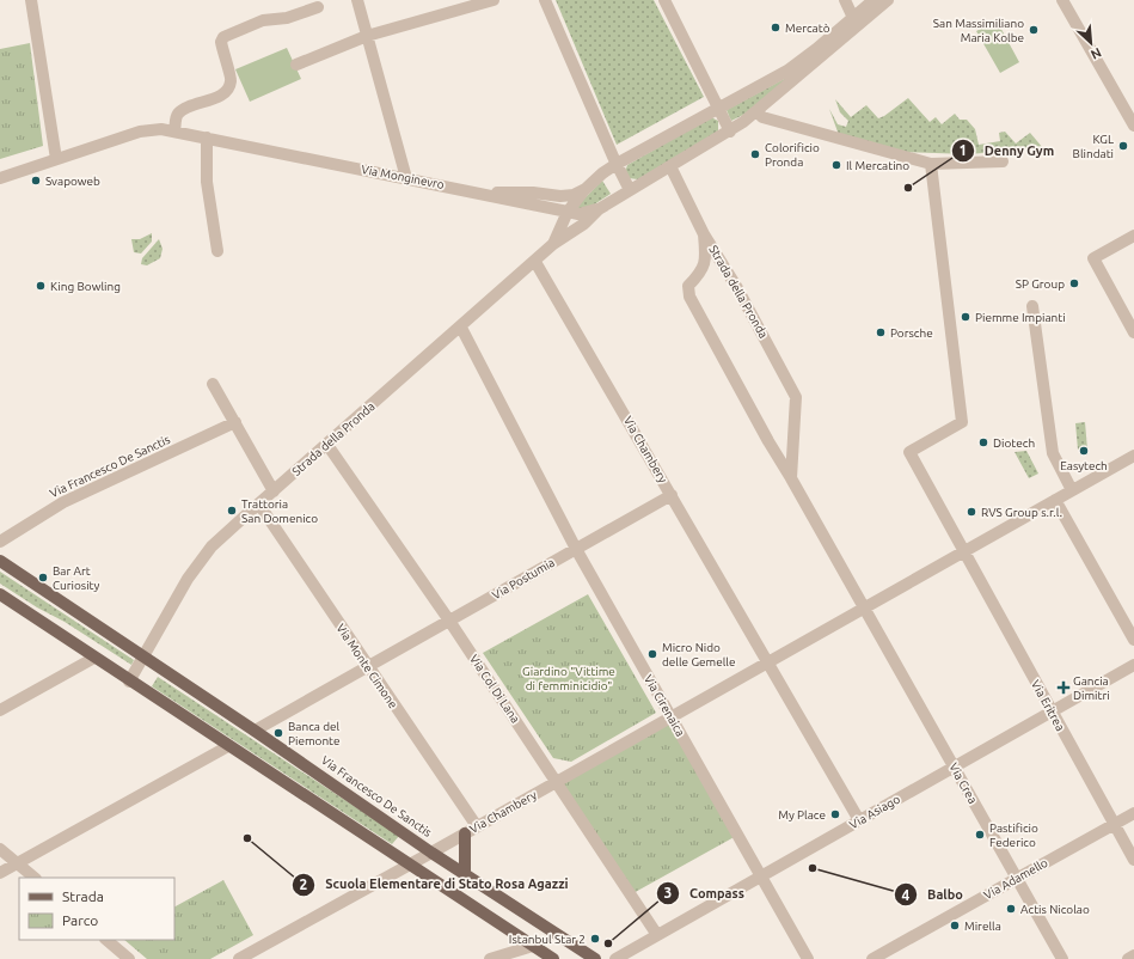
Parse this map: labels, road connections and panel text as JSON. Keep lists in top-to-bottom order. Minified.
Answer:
{"streets":{"main road":["Via Francesco De Sanctis"],"street":["Via Monginevro","Strada della Pronda","Via Chambery","Via Postumia","Via Monte Cimone","Via Col Di Lana","Via Cirenaica","Via Eritrea","Via Crea","Via Asiago","Via Adamello"]},"crossings":[["Via Monginevro","Strada della Pronda"],["Strada della Pronda","Via Chambery"],["Strada della Pronda","Via Francesco De Sanctis"],["Strada della Pronda","Via Monte Cimone"],["Strada della Pronda","Via Col Di Lana"],["Via Chambery","Via Francesco De Sanctis"],["Via Chambery","Via Monte Cimone"],["Via Chambery","Via Col Di Lana"],["Via Chambery","Via Cirenaica"],["Via Chambery","Via Eritrea"],["Via Chambery","Via Crea"],["Via Francesco De Sanctis","Via Postumia"],["Via Postumia","Via Monte Cimone"],["Via Postumia","Via Col Di Lana"],["Via Postumia","Via Cirenaica"],["Via Col Di Lana","Via Asiago"],["Via Cirenaica","Via Asiago"],["Via Eritrea","Via Asiago"],["Via Eritrea","Via Adamello"],["Via Crea","Via Asiago"],["Via Crea","Via Adamello"]],"parks":["Giardino \"Vittime di femminicidio\""],"places":{"other":["Mercatò","San Massimiliano Maria Kolbe","KGL Blindati","Colorificio Pronda","Il Mercatino","Svapoweb","Denny Gym","SP Group","King Bowling","Piemme Impianti","Porsche","Diotech","Easytech","Trattoria San Domenico","RVS Group s.r.l.","Bar Art Curiosity","Micro Nido delle Gemelle","Banca del Piemonte","My Place","Pastificio Federico","Scuola Elementare di Stato Rosa Agazzi","Balbo","Actis Nicolao","Mirella","Istanbul Star 2","Compass"],"health":["Gancia Dimitri"]},"legend":["Strada","Parco"],"north":"bottom right"}
